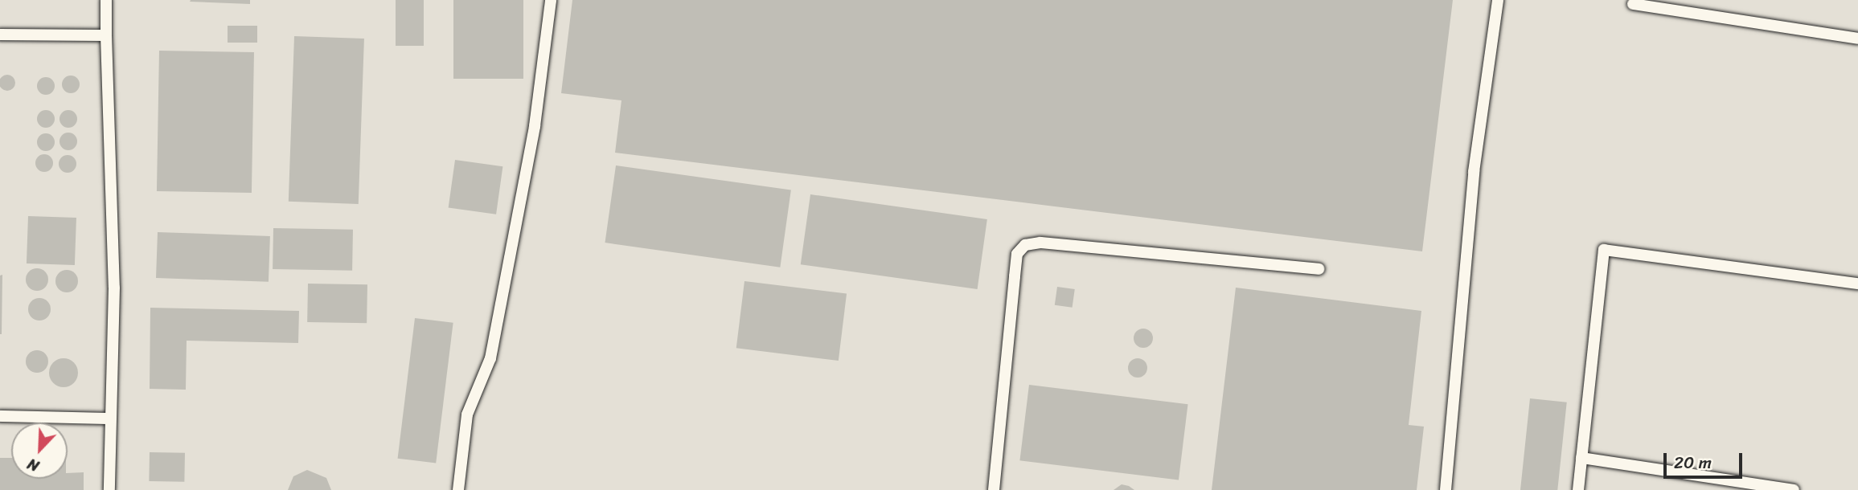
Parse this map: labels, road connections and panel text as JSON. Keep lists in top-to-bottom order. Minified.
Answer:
{"scale_bar":"20 m","north":"bottom left"}
